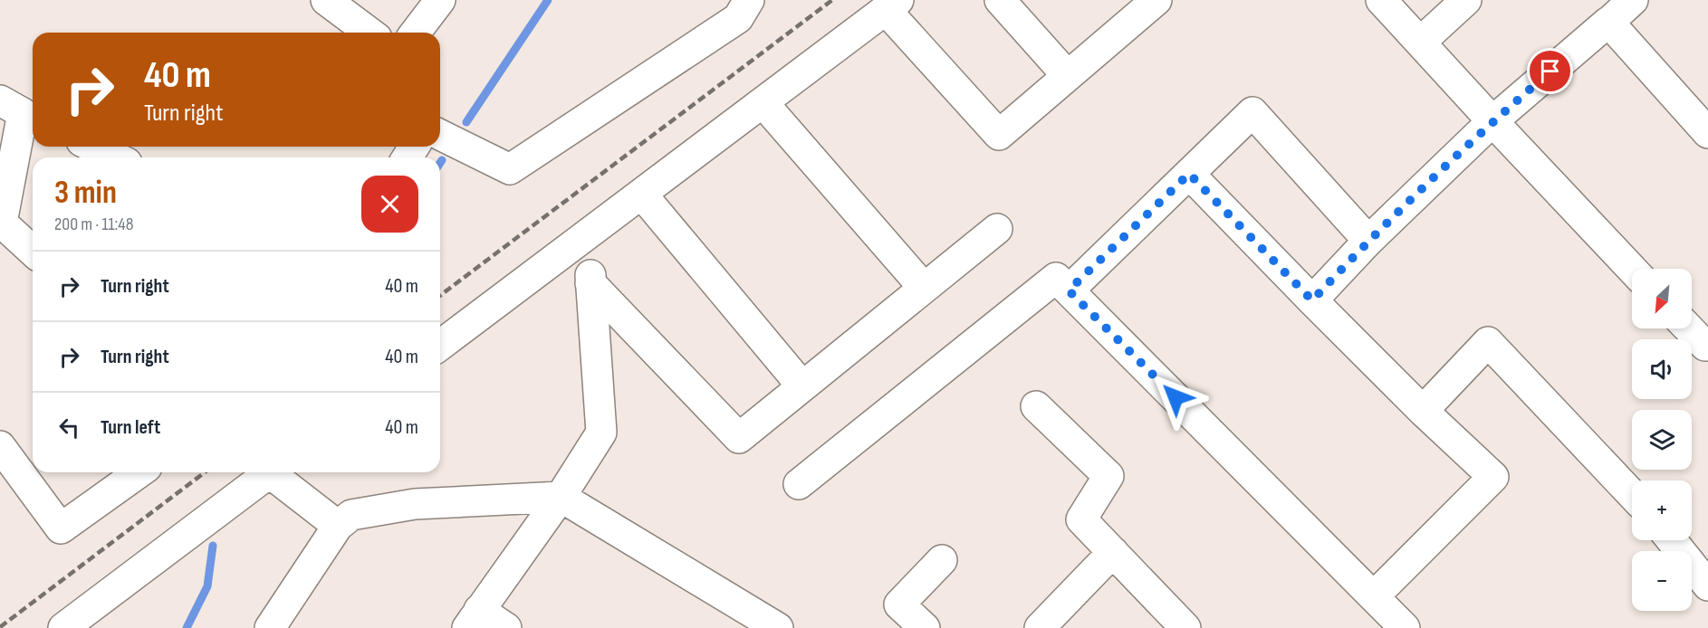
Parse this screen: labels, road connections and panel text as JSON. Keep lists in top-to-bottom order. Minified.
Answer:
{"north":"bottom left","page":{"turn":["40 m","Turn right"],"heading":["3 min","200 m · 11:48"],"list":[{"name":"Turn right","value":"40 m"},{"name":"Turn right","value":"40 m"},{"name":"Turn left","value":"40 m"}],"map_buttons":["+","−"]}}
